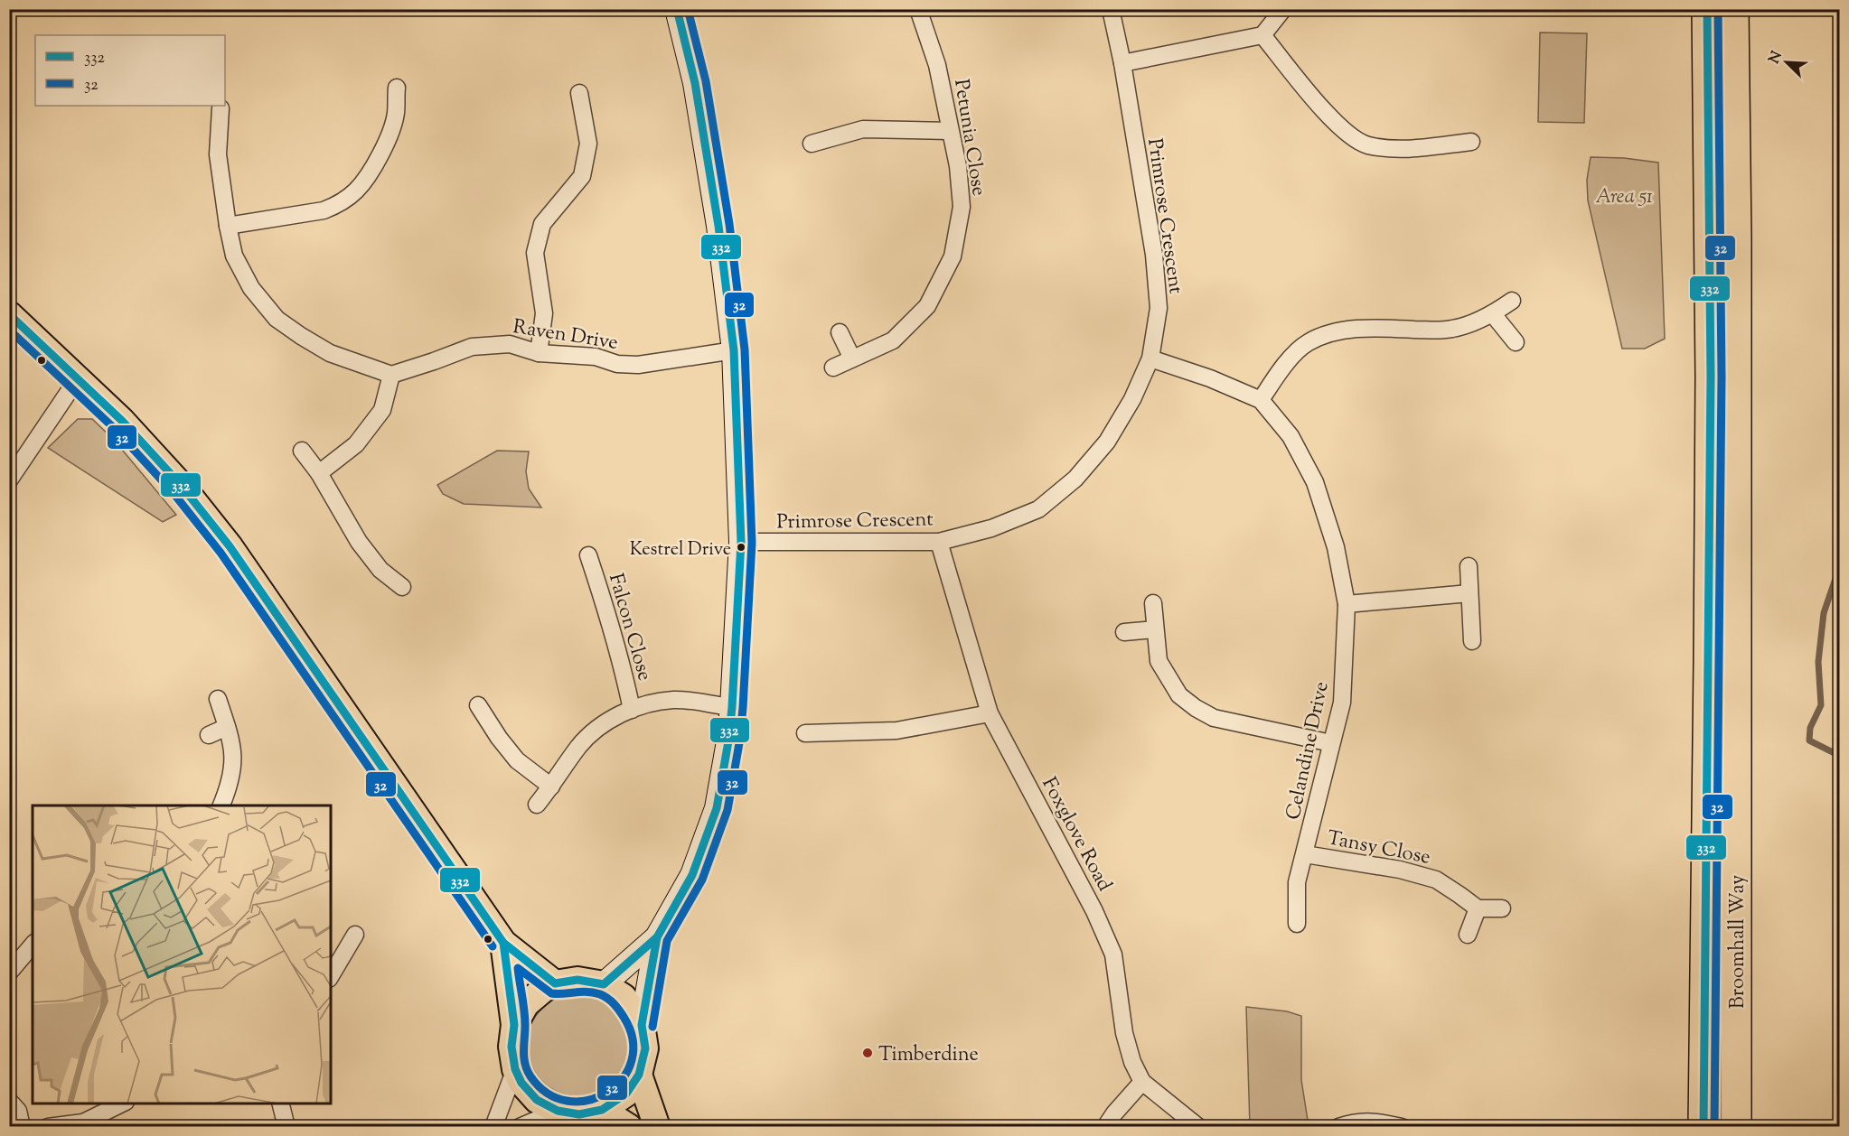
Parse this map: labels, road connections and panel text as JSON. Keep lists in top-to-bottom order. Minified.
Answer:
{"streets":{"highway":["Broomhall Way"],"street":["Petunia Close","Primrose Crescent","Raven Drive","Falcon Close","Celandine Drive","Foxglove Road","Tansy Close"]},"crossings":[["Primrose Crescent","Celandine Drive"],["Primrose Crescent","Foxglove Road"],["Celandine Drive","Tansy Close"]],"parks":["Area 51"],"places":["Kestrel Drive","Timberdine"],"lines":["transit line 332","transit line 32"],"legend":["332","32"],"north":"top left"}
